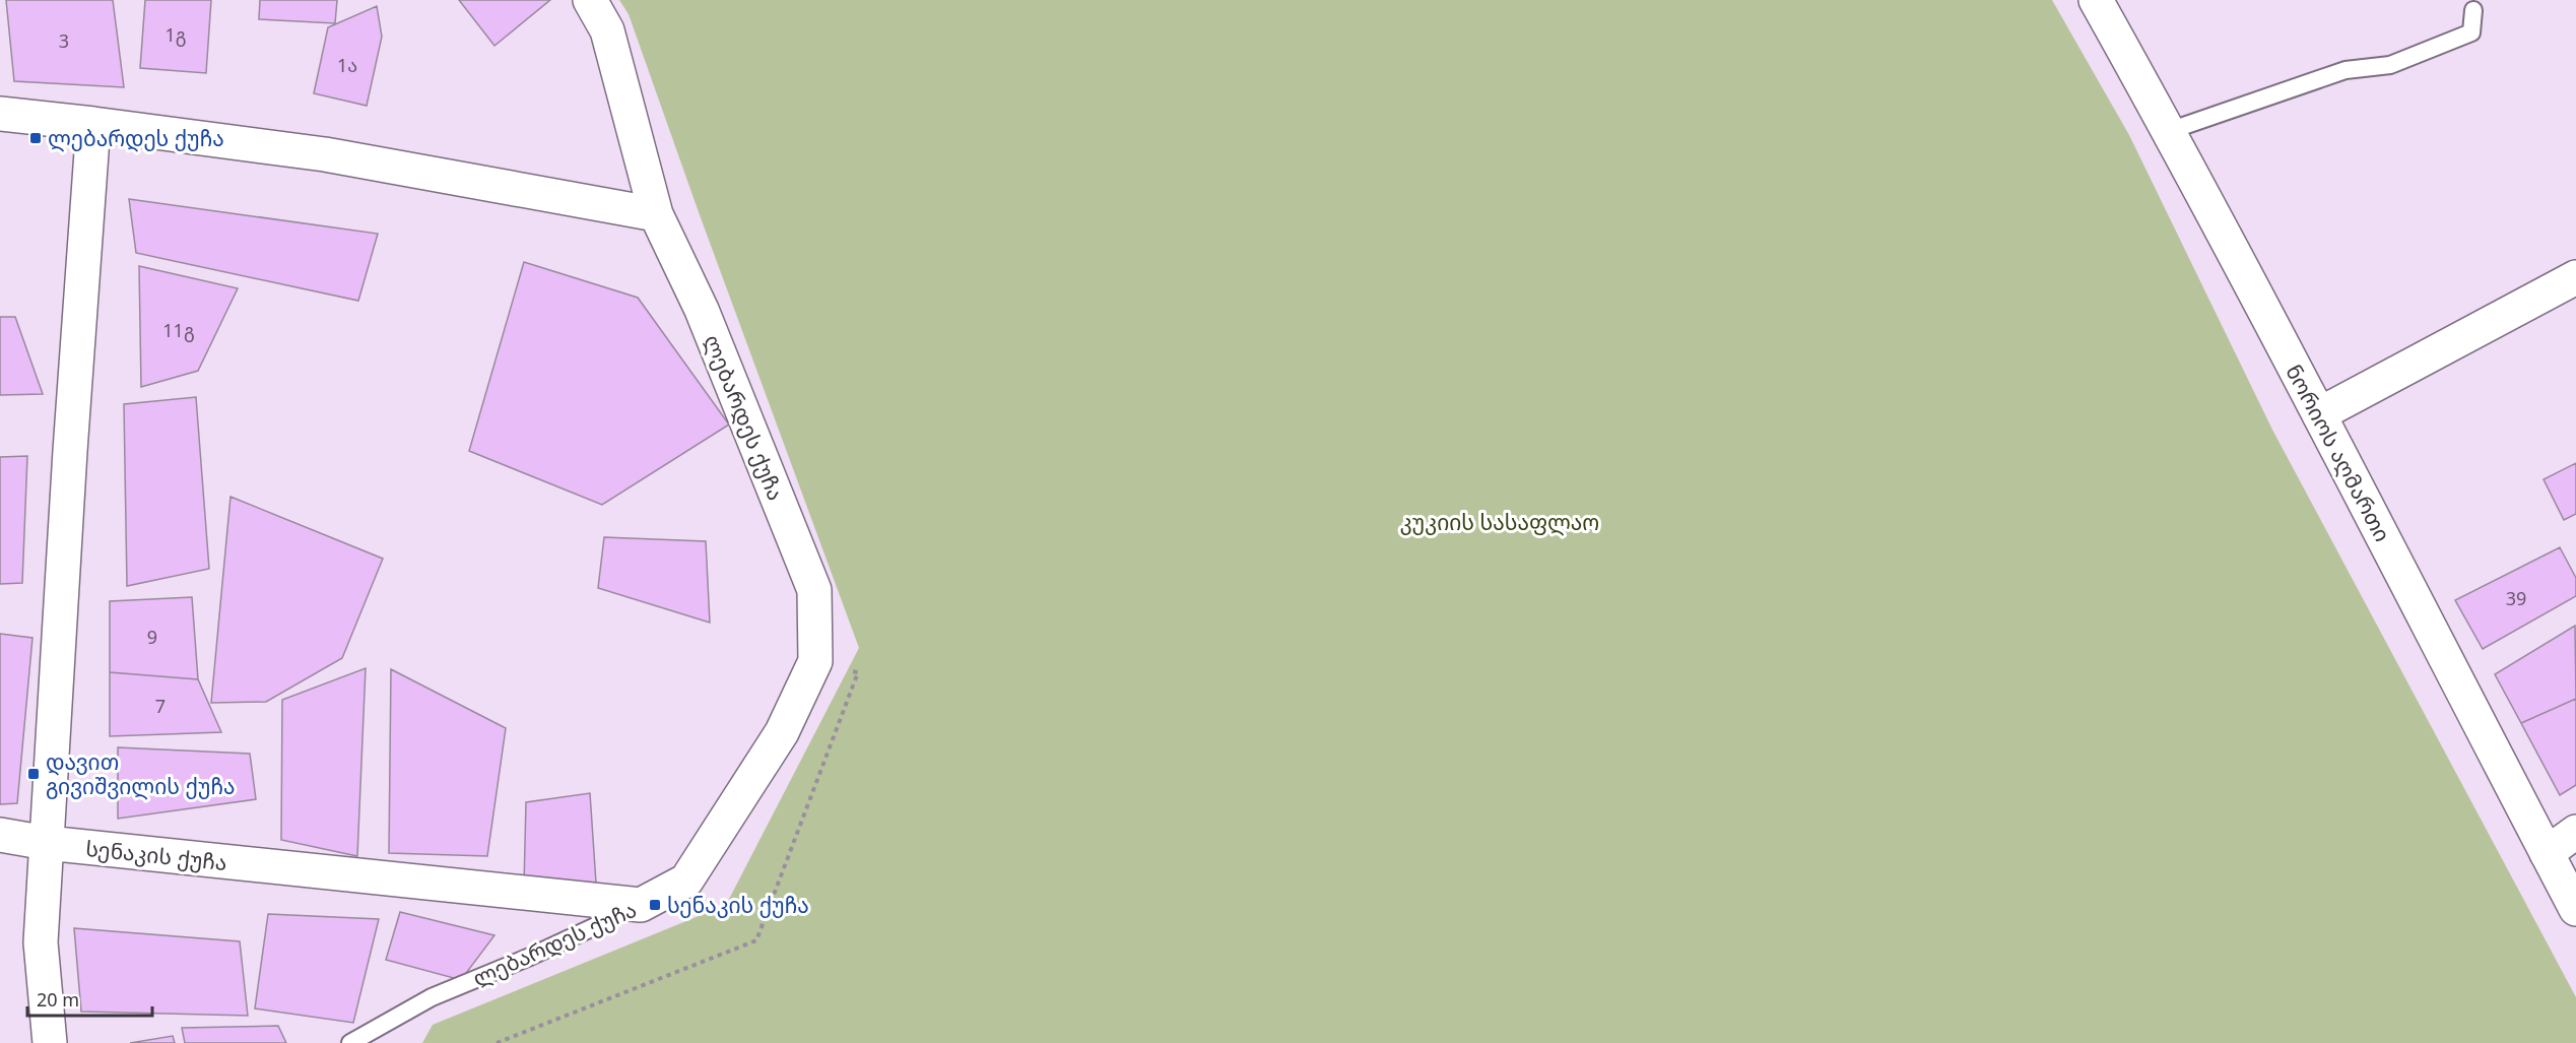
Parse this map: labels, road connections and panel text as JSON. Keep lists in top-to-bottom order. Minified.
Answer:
{"streets":{"street":["ლებარდეს ქუჩა","ნორიოს აღმართი","სენაკის ქუჩა"]},"crossings":[["ლებარდეს ქუჩა","სენაკის ქუჩა"]],"parks":["კუკიის სასაფლაო"],"places":{"transit":["ლებარდეს ქუჩა","დავით გივიშვილის ქუჩა","სენაკის ქუჩა"]},"house_numbers":["1გ","3","1ა","11გ","39","9","7"],"scale_bar":"20 m"}
